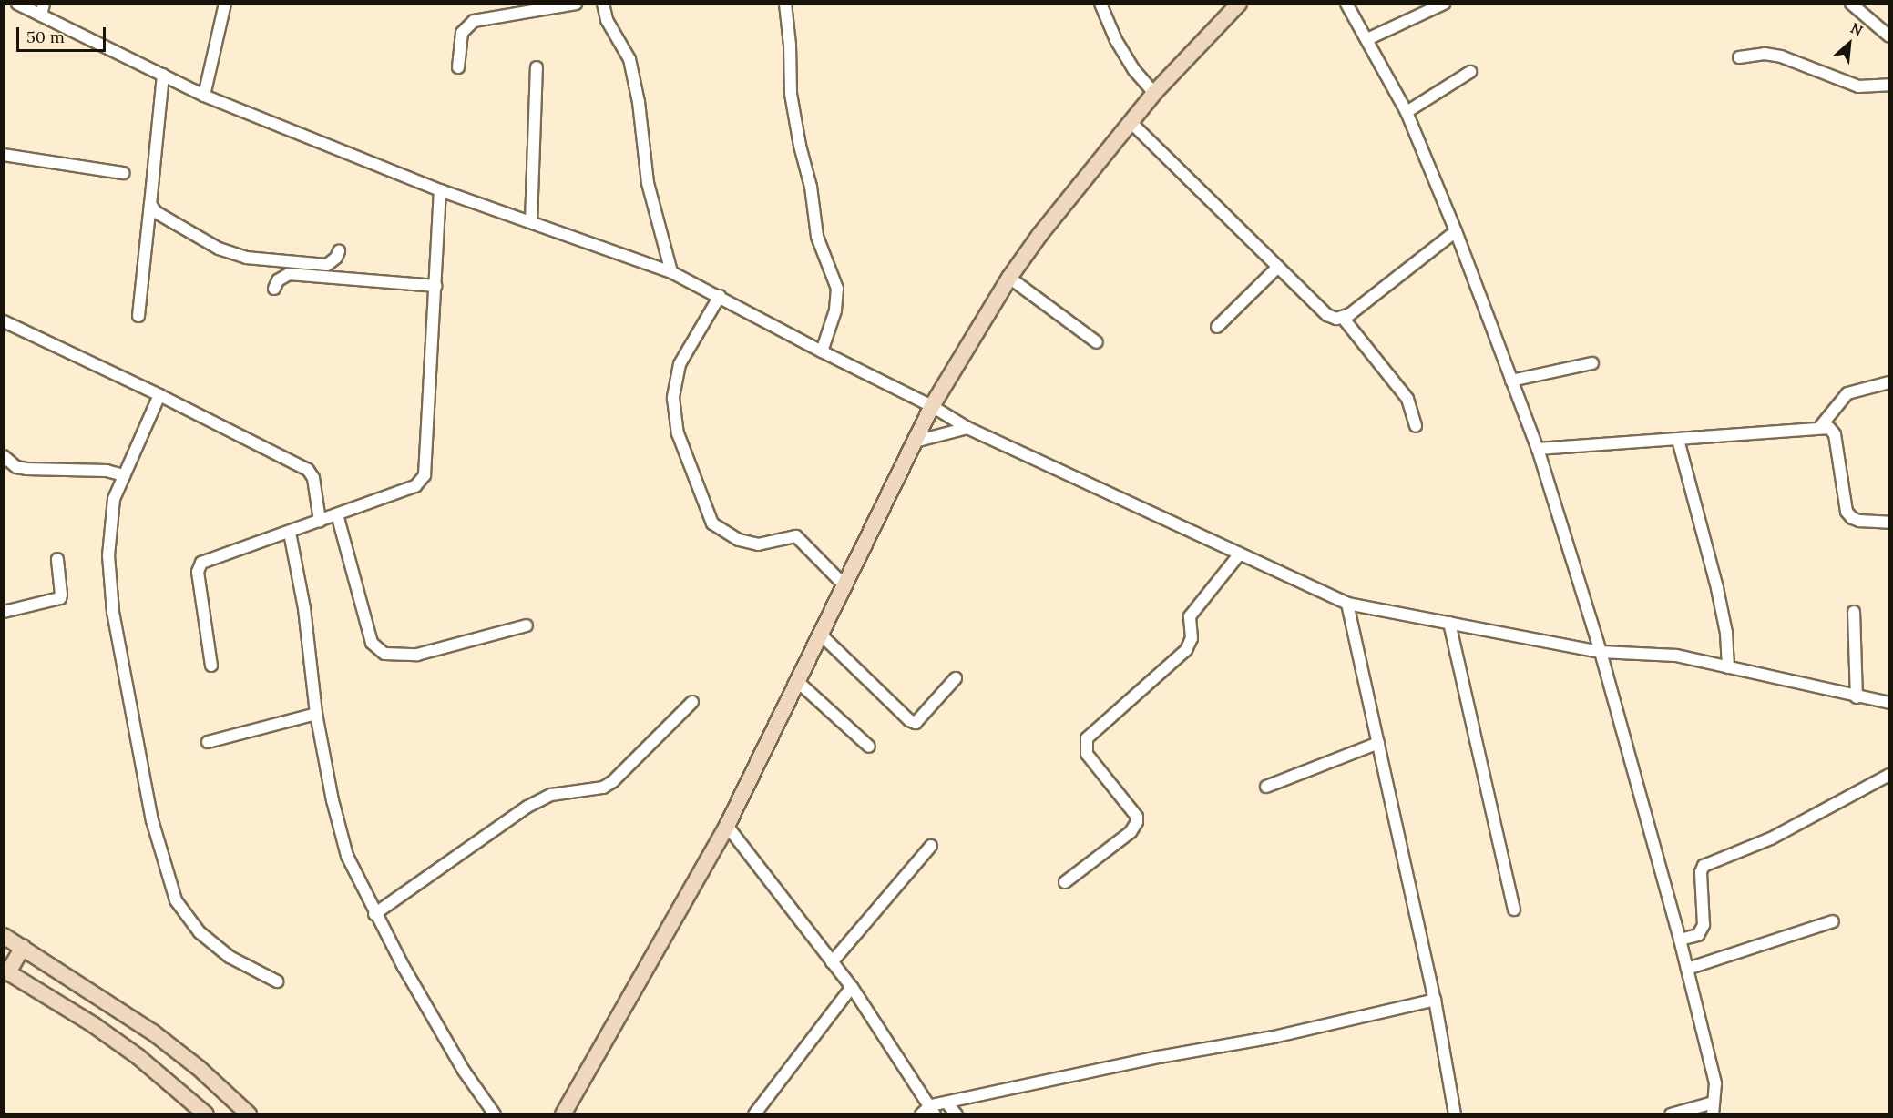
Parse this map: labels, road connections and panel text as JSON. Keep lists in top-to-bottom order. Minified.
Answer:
{"scale_bar":"50 m","north":"top right"}
